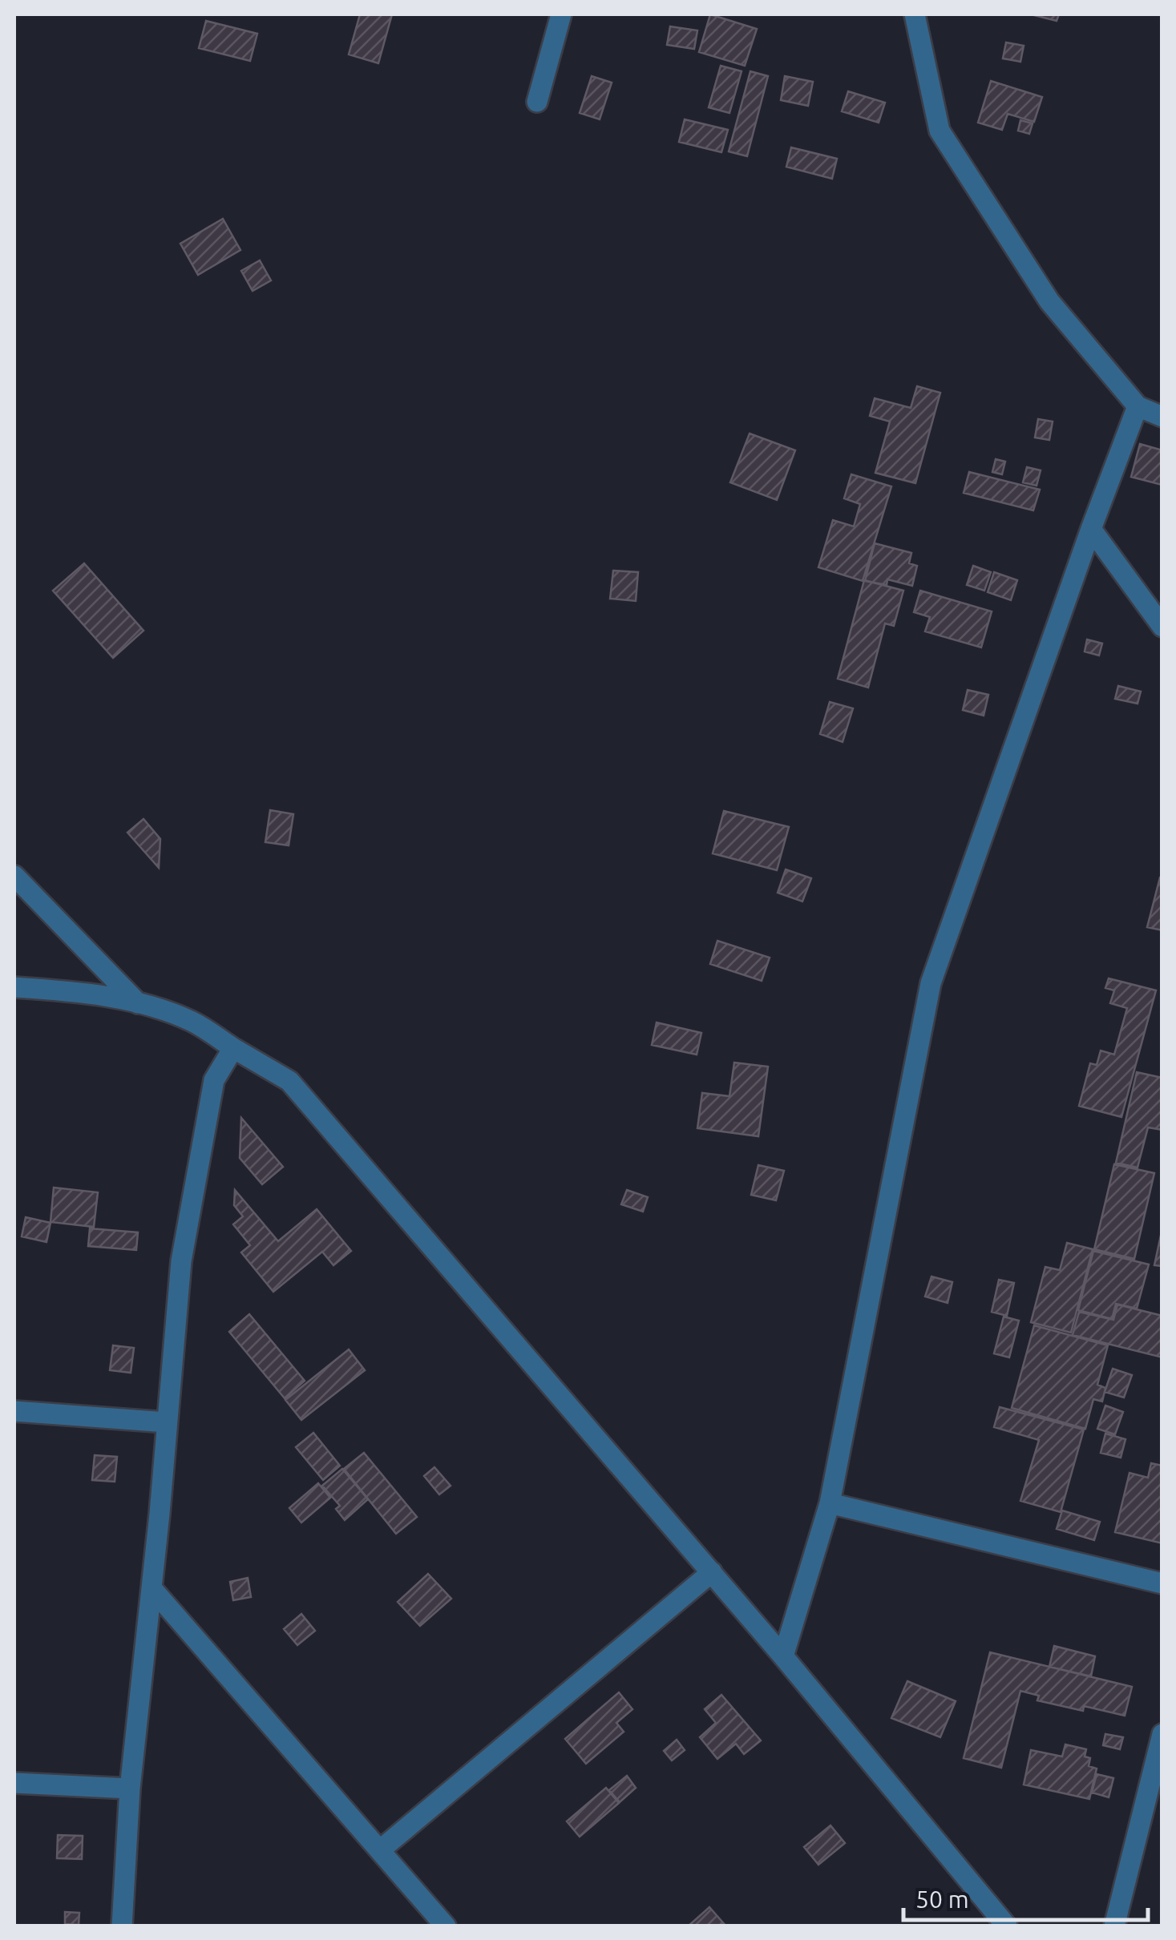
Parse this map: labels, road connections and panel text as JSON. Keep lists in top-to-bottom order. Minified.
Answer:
{"scale_bar":"50 m"}
